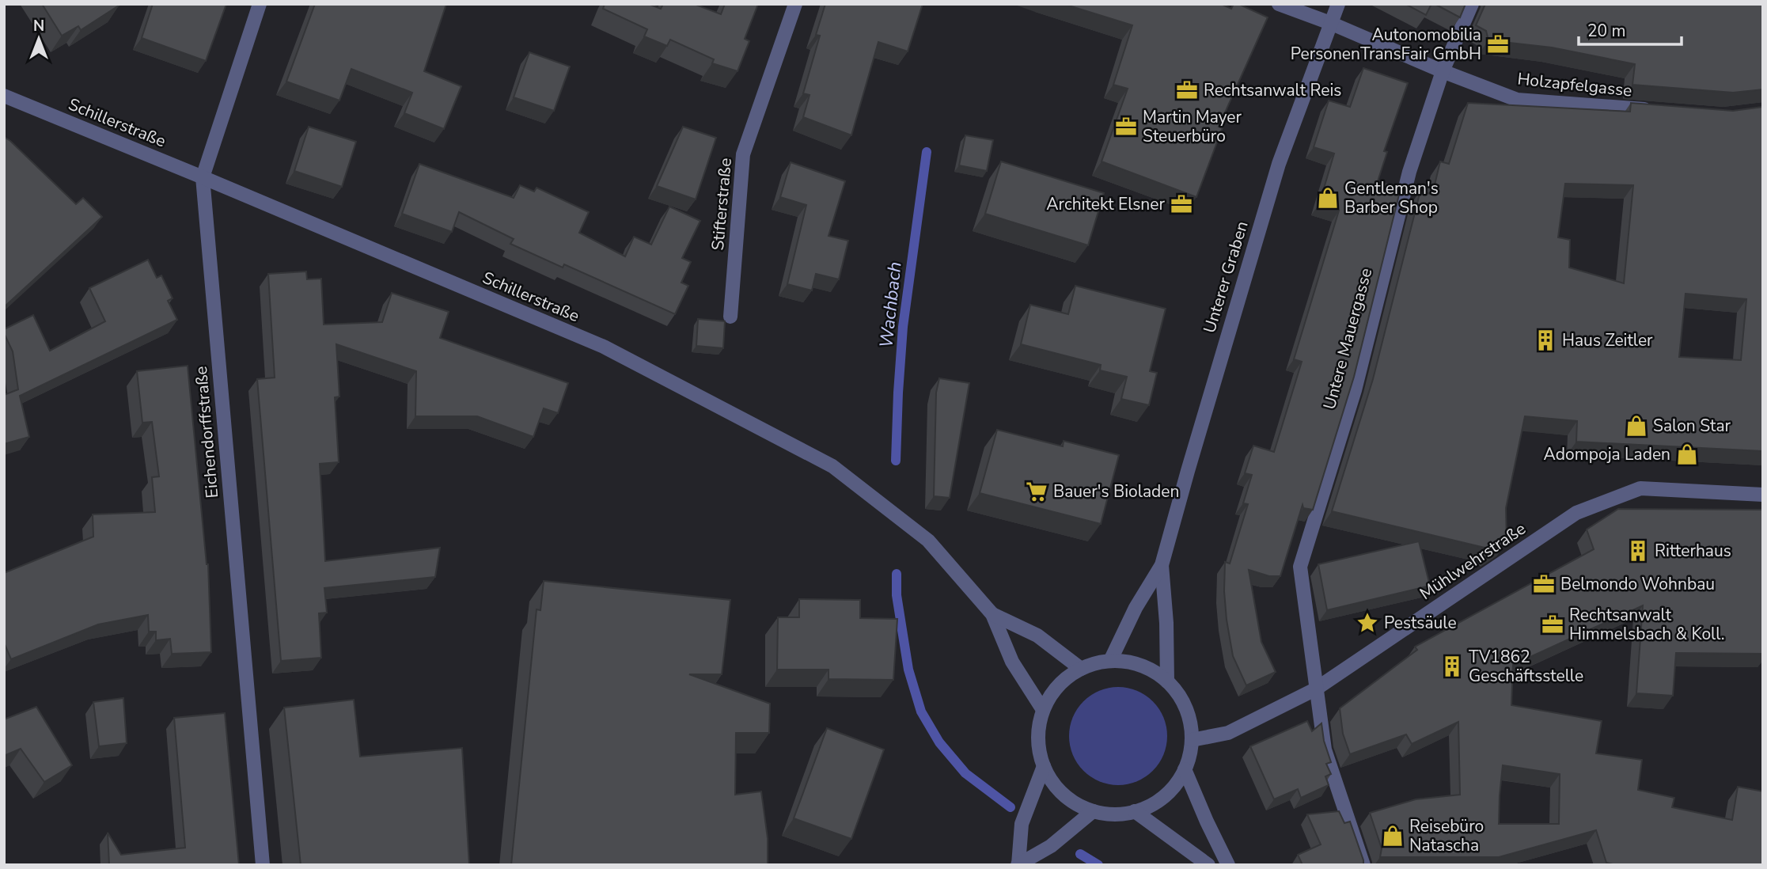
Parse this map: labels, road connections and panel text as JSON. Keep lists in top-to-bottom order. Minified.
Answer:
{"streets":{"street":["Holzapfelgasse","Schillerstraße","Stifterstraße","Unterer Graben","Untere Mauergasse","Eichendorffstraße","Mühlwehrstraße"]},"crossings":[["Holzapfelgasse","Unterer Graben"],["Holzapfelgasse","Untere Mauergasse"],["Schillerstraße","Unterer Graben"],["Schillerstraße","Eichendorffstraße"],["Schillerstraße","Mühlwehrstraße"],["Unterer Graben","Mühlwehrstraße"],["Untere Mauergasse","Mühlwehrstraße"]],"water":["Wachbach"],"places":{"office":["Autonomobilia PersonenTransFair GmbH","Rechtsanwalt Reis","Martin Mayer Steuerbüro","Architekt Elsner","Belmondo Wohnbau","Rechtsanwalt Himmelsbach & Koll."],"shop":["Gentleman's Barber Shop","Salon Star","Adompoja Laden","Reisebüro Natascha"],"building":["Haus Zeitler","Ritterhaus","TV1862 Geschäftsstelle"],"supermarket":["Bauer's Bioladen"],"place":["Pestsäule"]},"scale_bar":"20 m","north":"top"}
